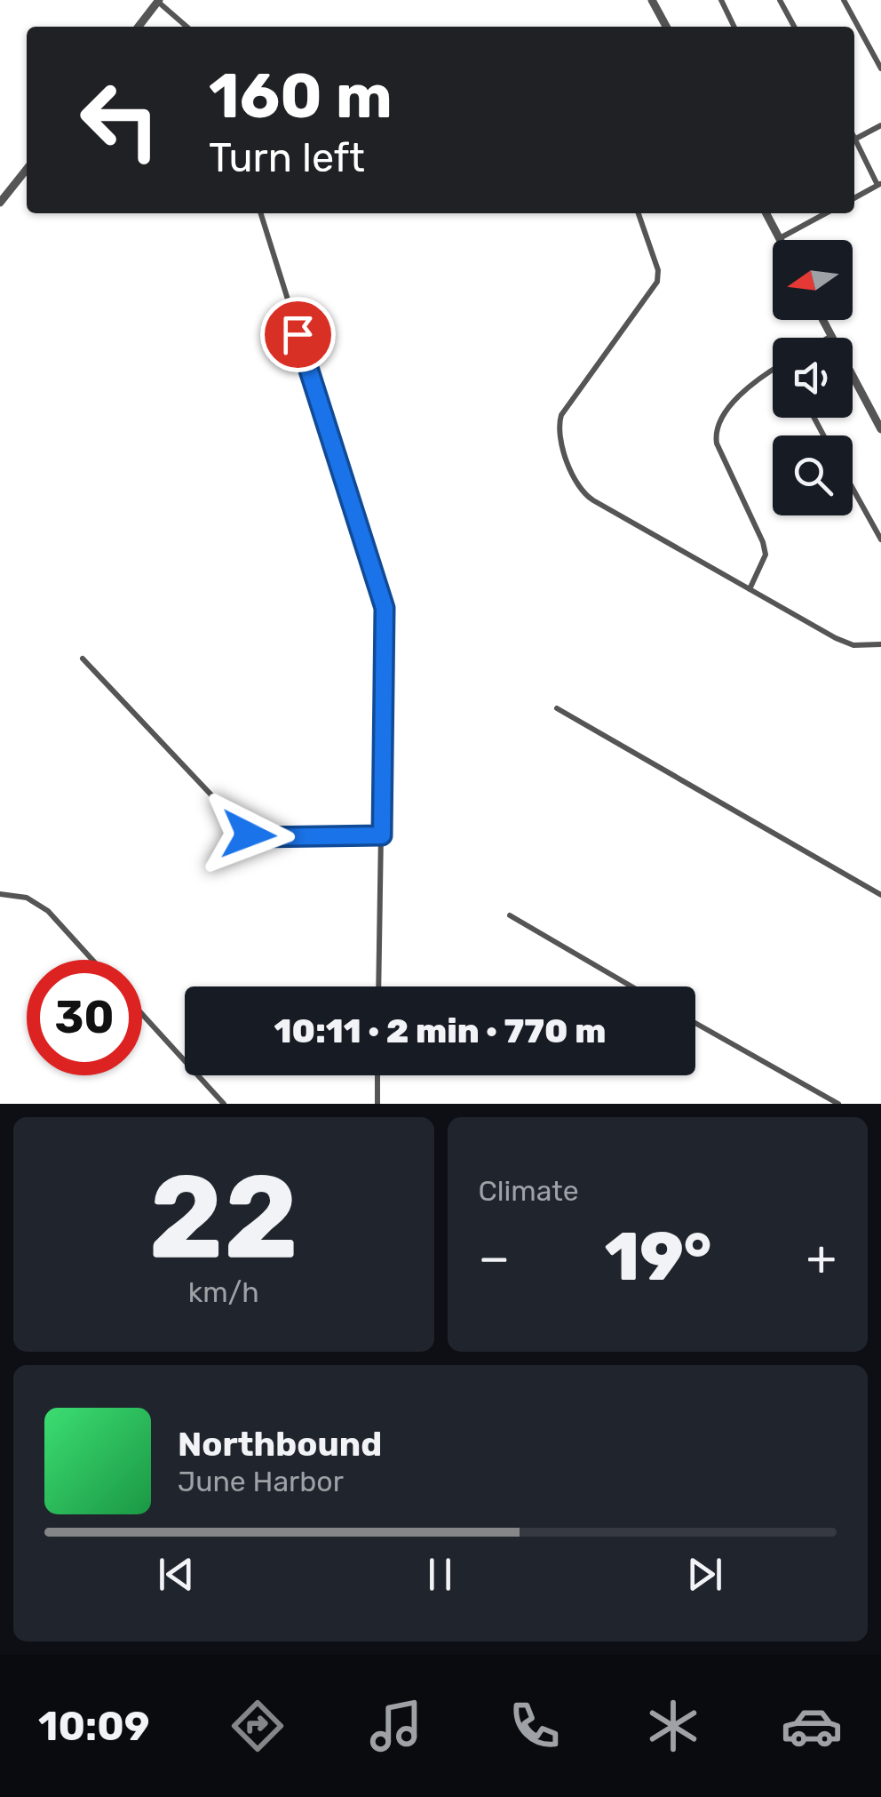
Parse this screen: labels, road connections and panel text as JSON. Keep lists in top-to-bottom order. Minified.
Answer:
{"north":"left","page":{"turn":["160 m","Turn left"],"limit":"30","trip":"10:11 · 2 min · 770 m","tile":[["22","km/h"],"Climate"],"heat":["−","19°","+"],"song":["Northbound","June Harbor"],"tabs":"10:09"}}
